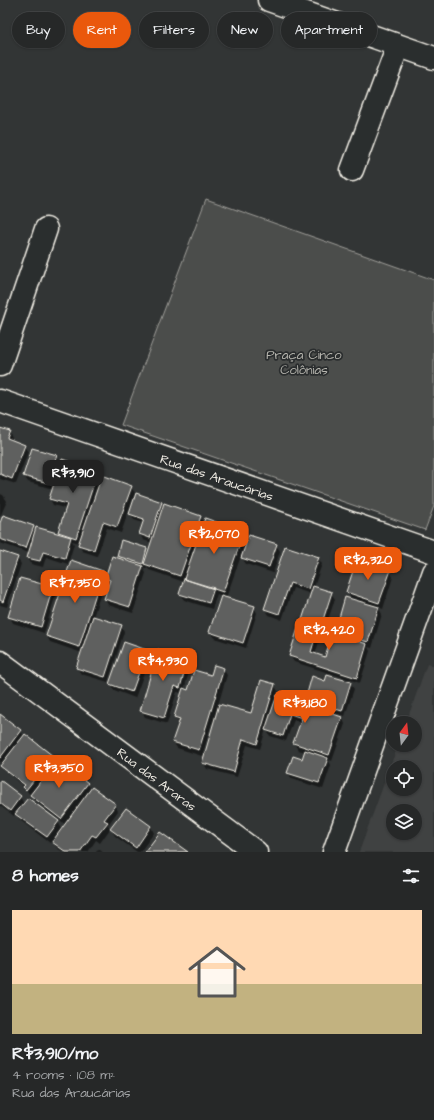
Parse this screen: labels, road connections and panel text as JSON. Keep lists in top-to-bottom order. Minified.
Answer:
{"streets":{"street":["Rua das Araucárias","Rua das Araras"]},"parks":["Praça Cinco Colônias"],"north":"top","page":{"chip":["Buy","Rent","Filters","New","Apartment"],"price":["R$3,910","R$2,070","R$2,320","R$7,350","R$2,420","R$4,930","R$3,180","R$3,350"],"heading":"8 homes","list":[{"name":"R$3,910/mo","note":"4 rooms · 108 m² · Rua das Araucárias"}]}}
